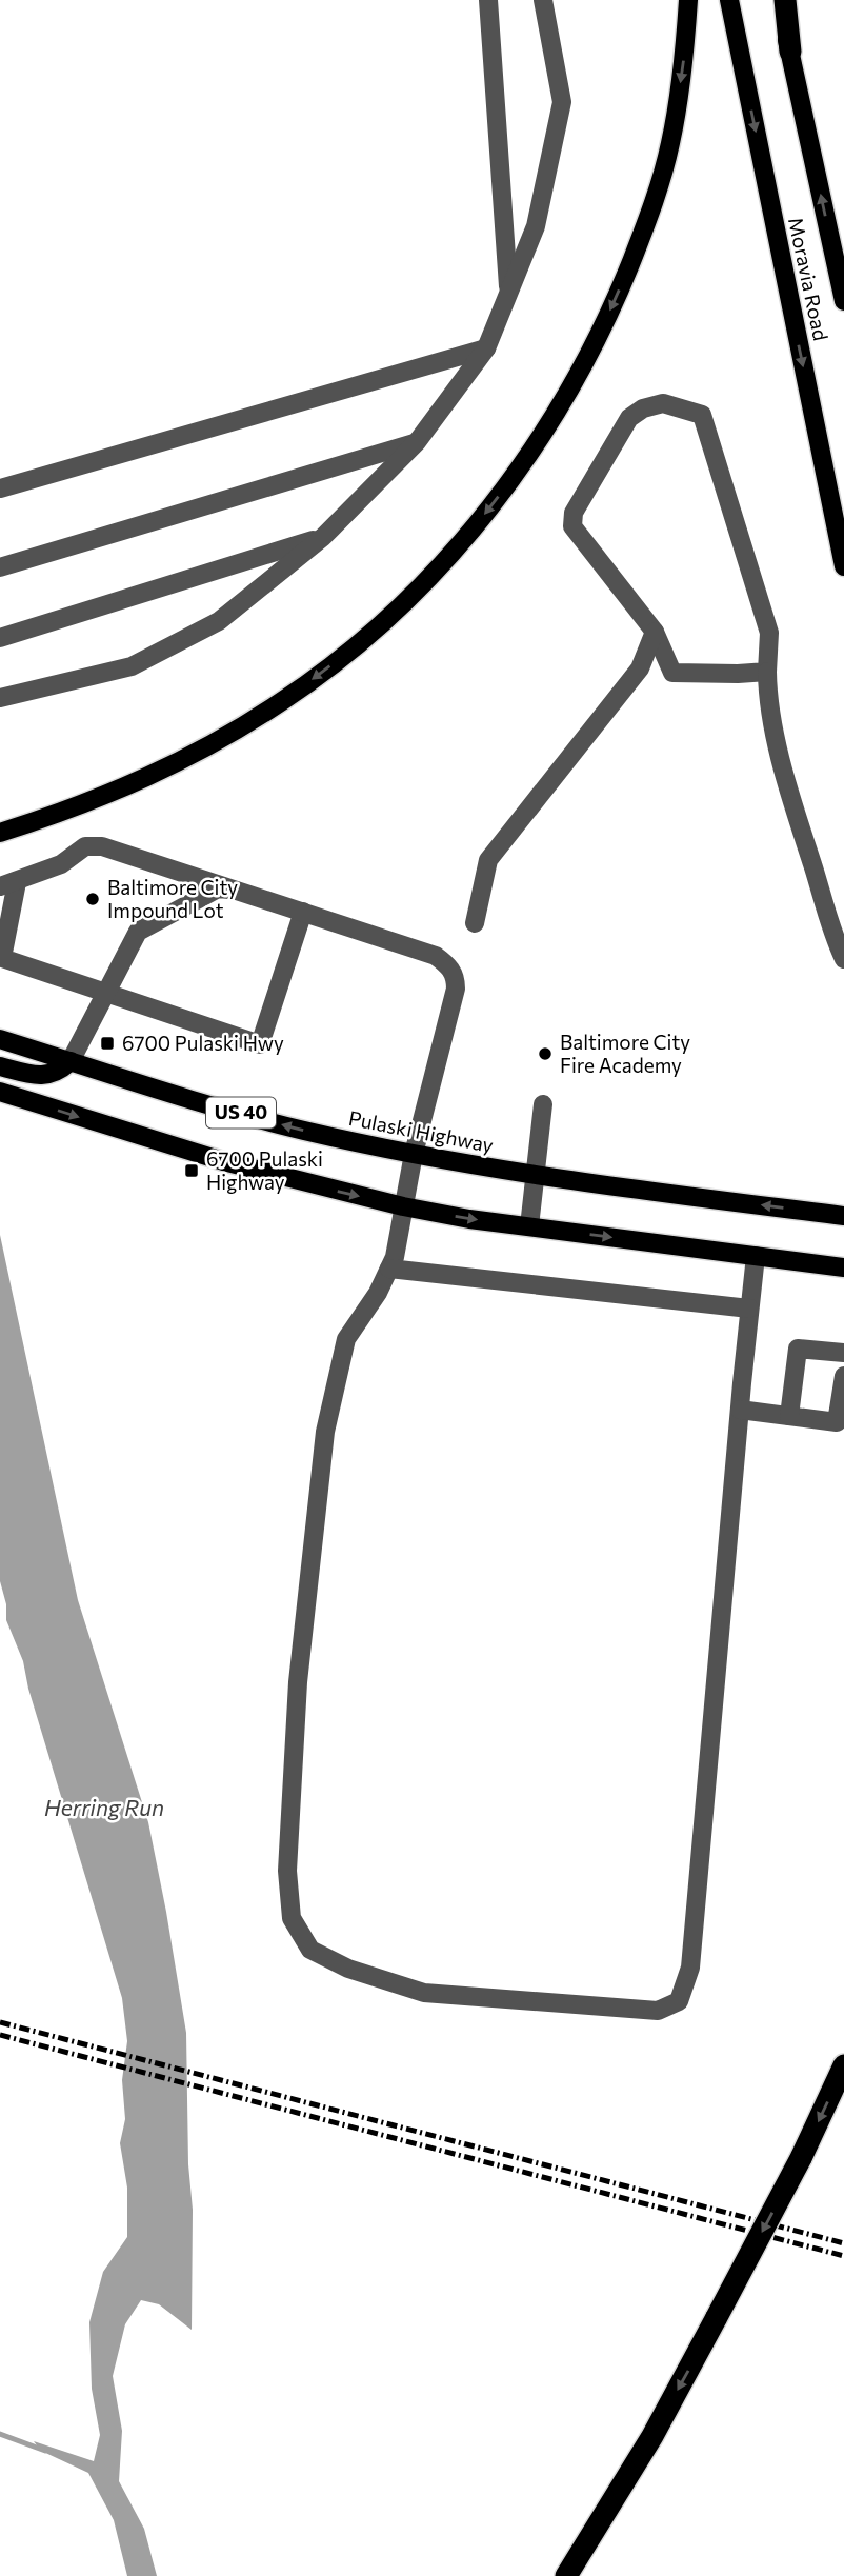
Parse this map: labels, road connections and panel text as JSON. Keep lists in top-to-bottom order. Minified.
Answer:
{"streets":{"main road":["Moravia Road","US 40","Pulaski Highway"]},"water":["Herring Run"],"places":{"other":["Baltimore City Impound Lot","Baltimore City Fire Academy"],"transit":["6700 Pulaski Hwy","6700 Pulaski Highway"]}}
